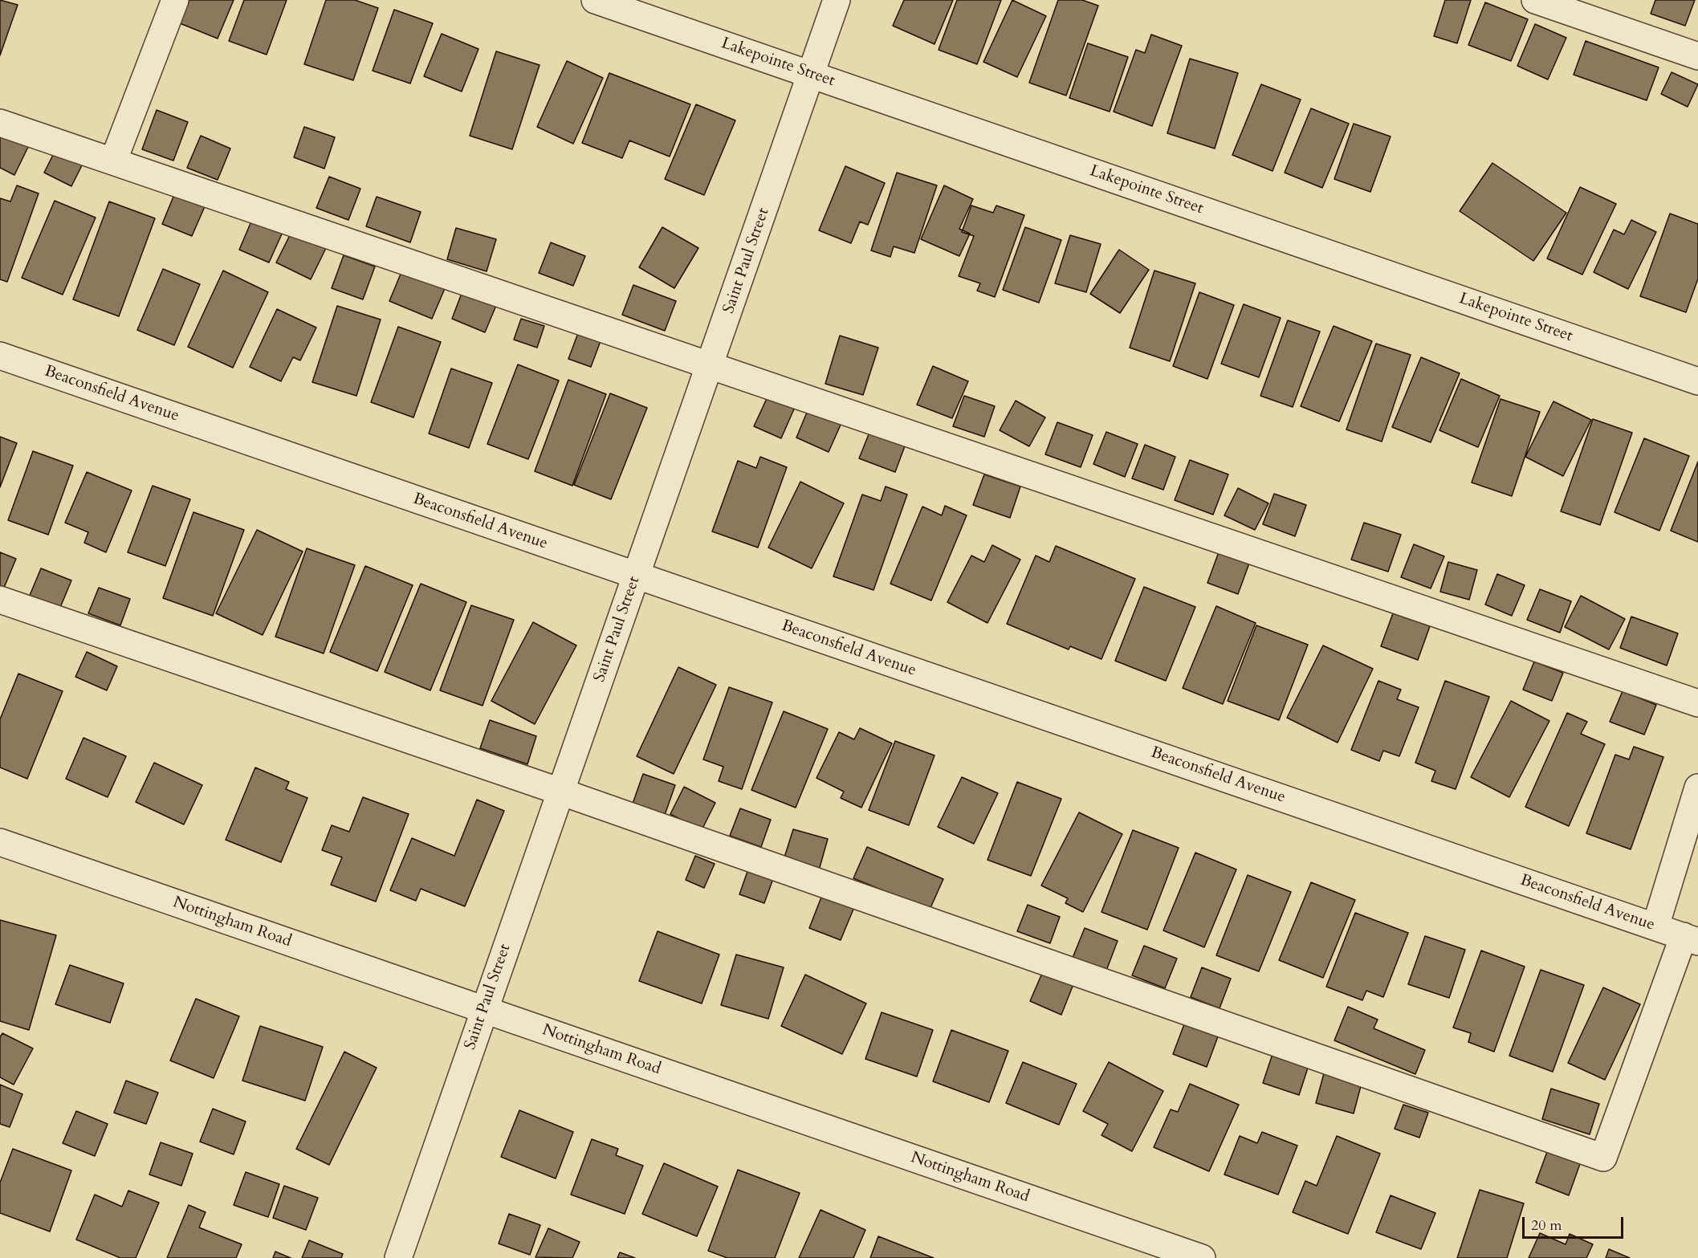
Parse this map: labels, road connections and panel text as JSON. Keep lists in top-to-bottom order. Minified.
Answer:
{"streets":{"street":["Lakepointe Street","Saint Paul Street","Beaconsfield Avenue","Nottingham Road"]},"crossings":[["Lakepointe Street","Saint Paul Street"],["Saint Paul Street","Beaconsfield Avenue"],["Saint Paul Street","Nottingham Road"]],"scale_bar":"20 m"}
